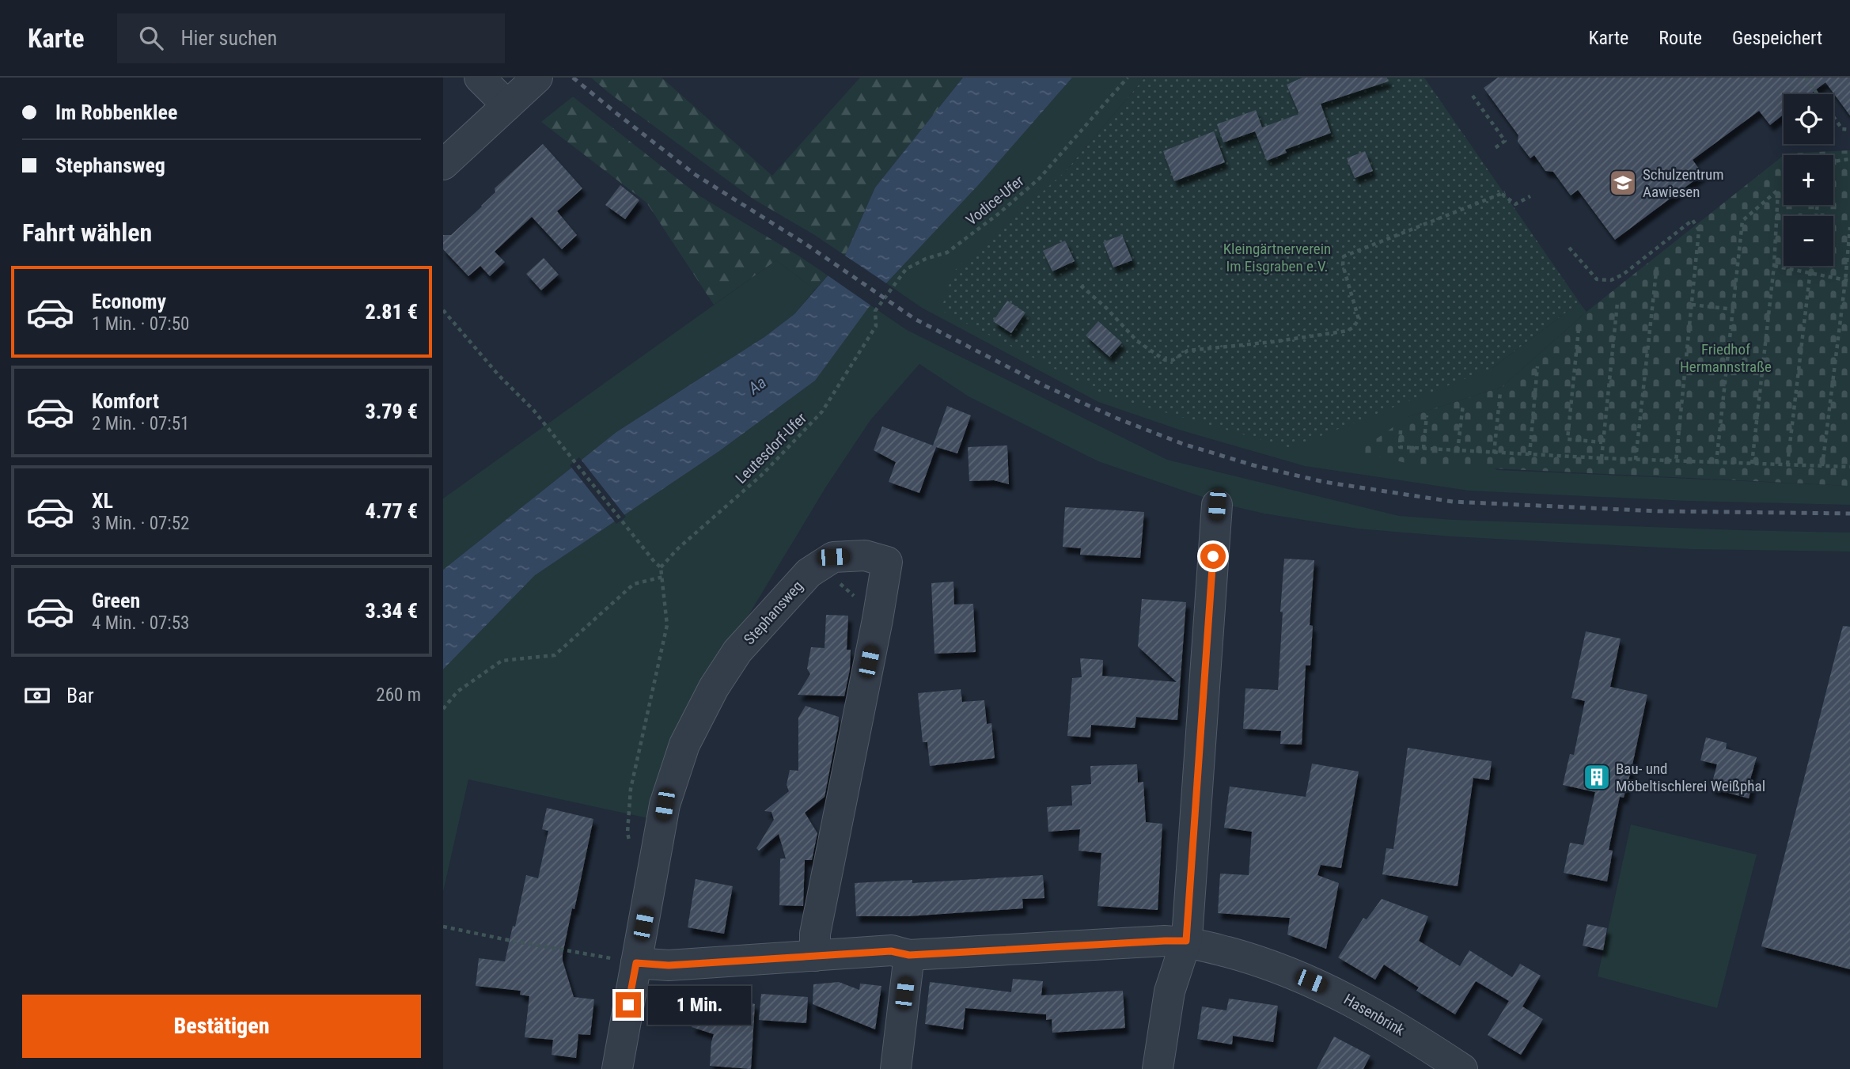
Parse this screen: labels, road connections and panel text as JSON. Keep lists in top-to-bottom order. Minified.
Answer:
{"streets":{"street":["Stephansweg","Hasenbrink"],"path":["Vodice-Ufer","Leutesdorf-Ufer"]},"crossings":[["Vodice-Ufer","Leutesdorf-Ufer"],["Stephansweg","Hasenbrink"]],"water":["Aa"],"parks":["Kleingärtnerverein Im Eisgraben e.V.","Friedhof Hermannstraße"],"places":{"school or university":["Schulzentrum Aawiesen"],"building":["Bau- und Möbeltischlerei Weißphal"]},"page":{"header":"Karte","search":"Hier suchen","nav":["Karte","Route","Gespeichert"],"banner":["Im Robbenklee","Stephansweg"],"map_buttons":["+","−"],"heading":"Fahrt wählen","list":[{"name":"Economy","note":"1 Min. · 07:50","value":"2.81 €"},{"name":"Komfort","note":"2 Min. · 07:51","value":"3.79 €"},{"name":"XL","note":"3 Min. · 07:52","value":"4.77 €"},{"name":"Green","note":"4 Min. · 07:53","value":"3.34 €"}],"pay":["Bar","260 m"],"buttons":"Bestätigen","bubble":"1 Min."}}
